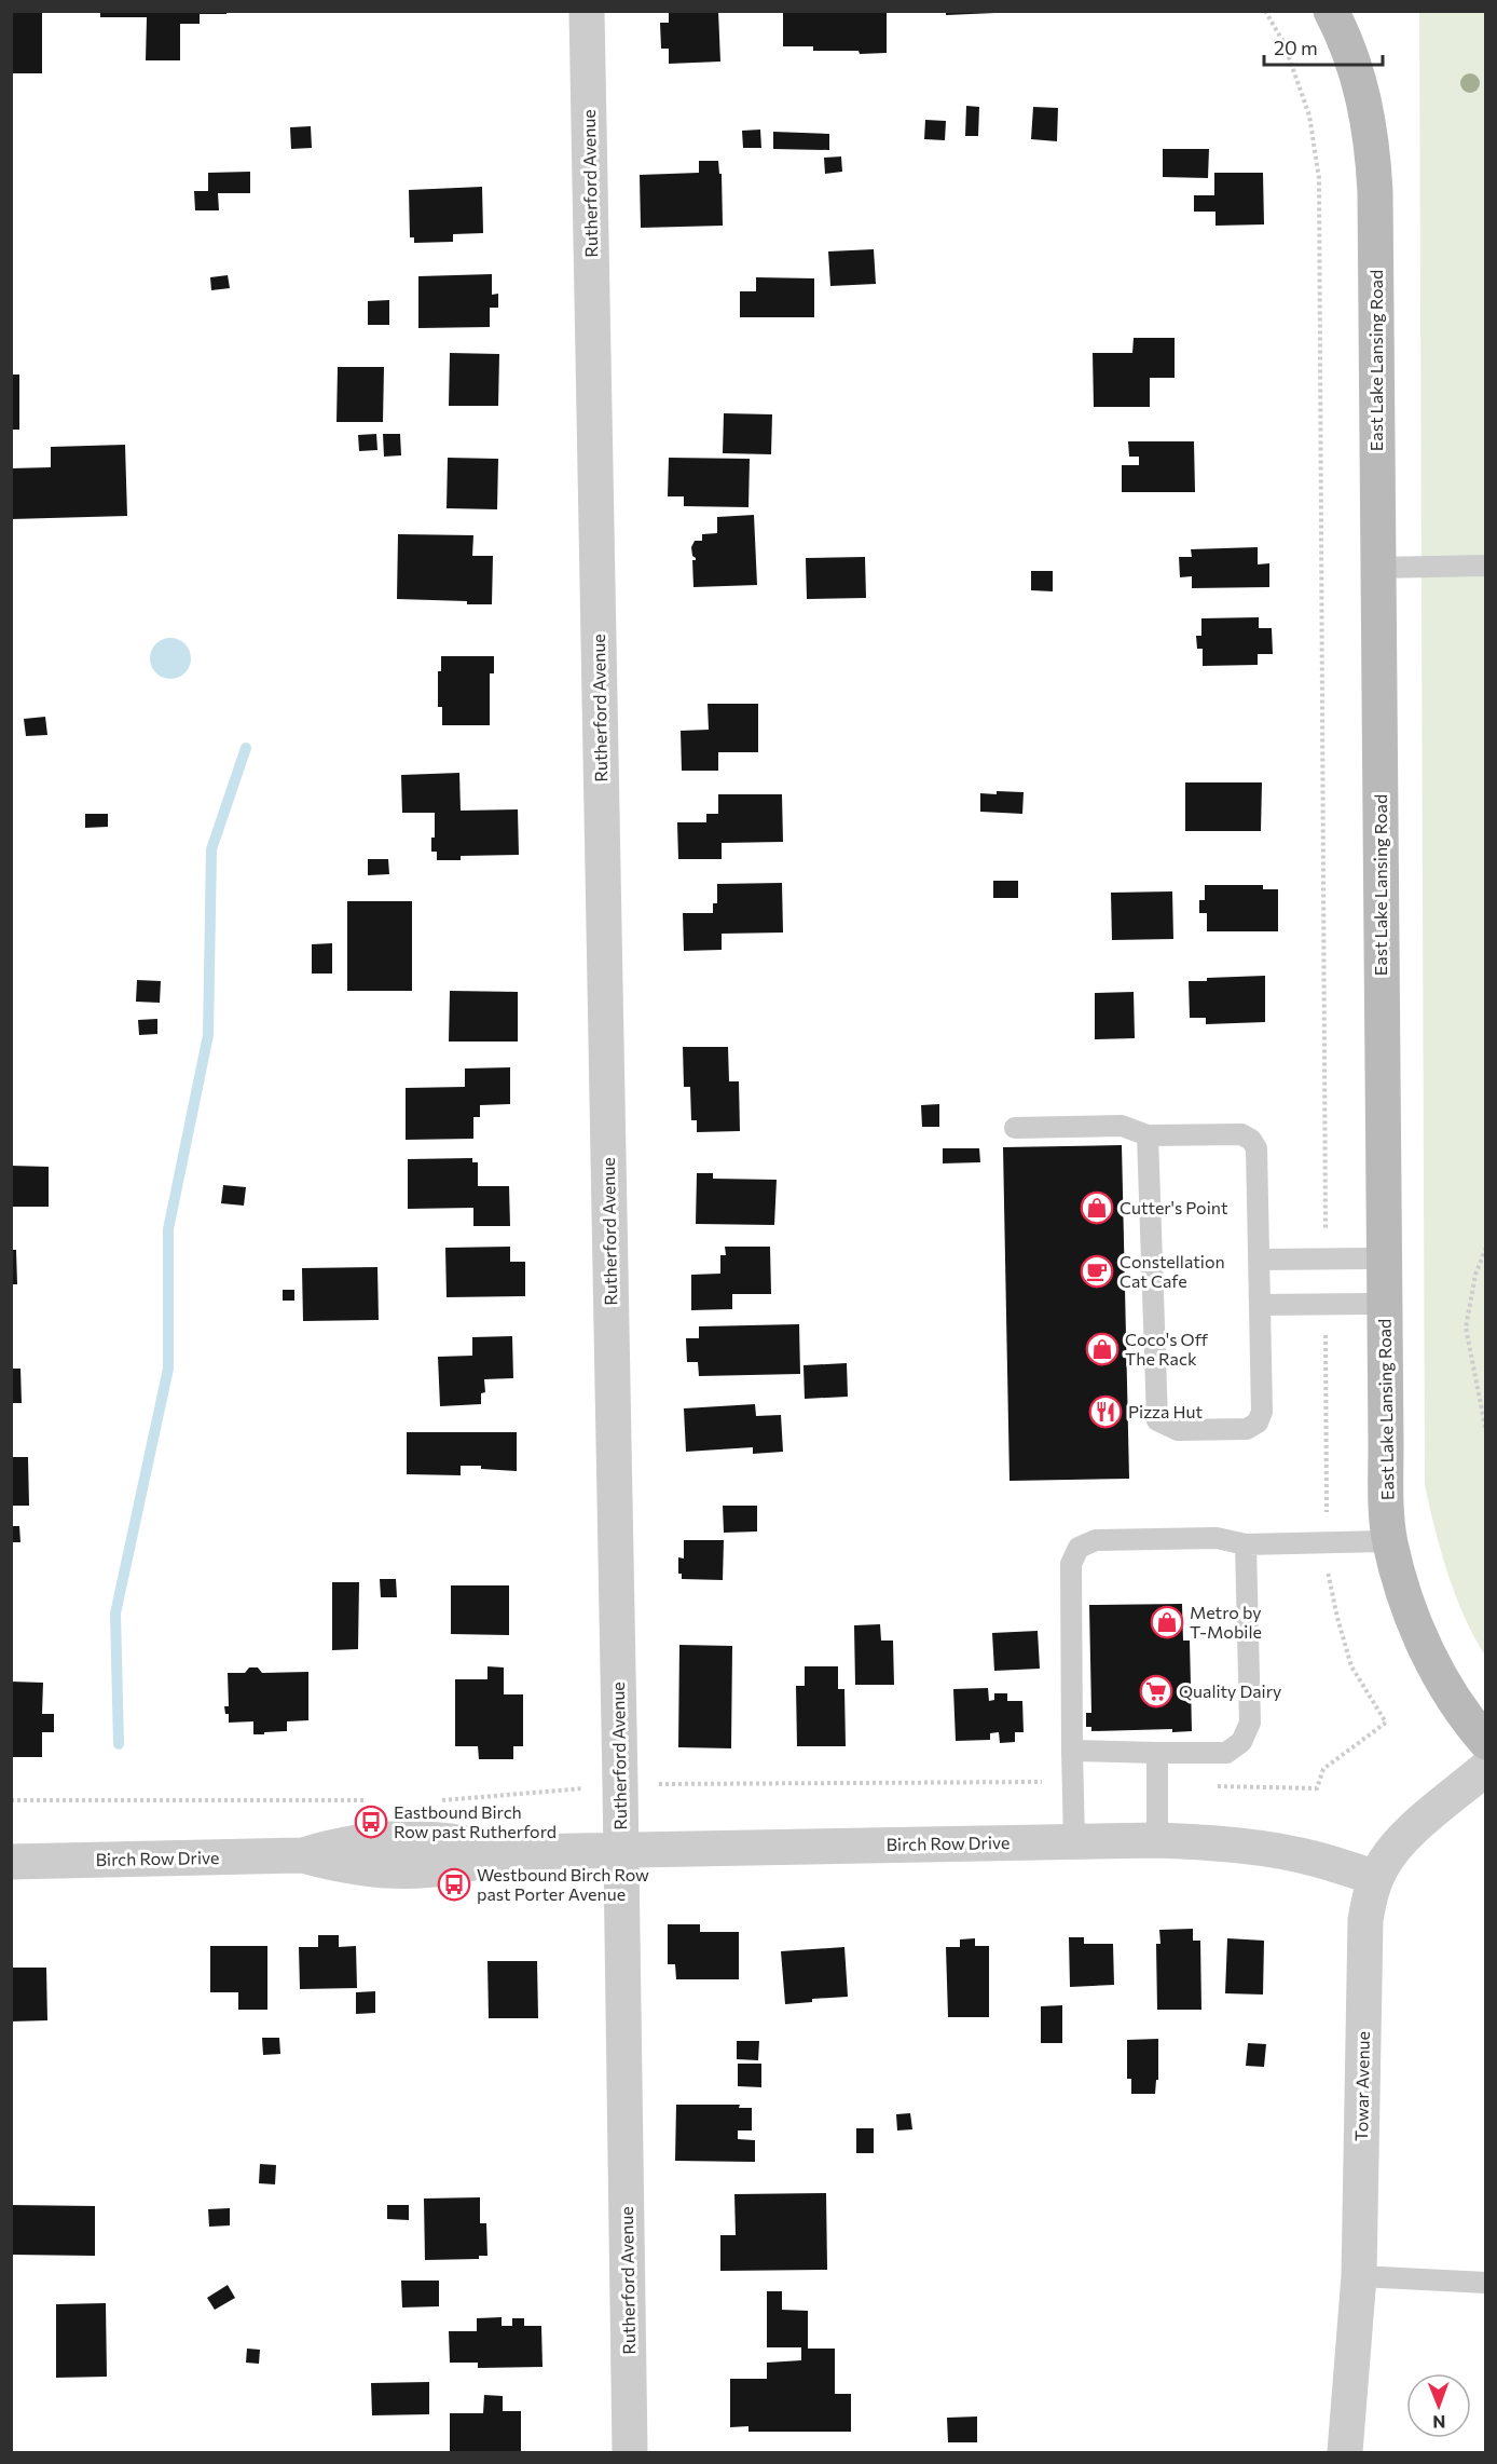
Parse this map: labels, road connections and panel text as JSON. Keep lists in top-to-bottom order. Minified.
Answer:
{"streets":{"main road":["East Lake Lansing Road"],"street":["Rutherford Avenue","Birch Row Drive","Towar Avenue"]},"crossings":[["Rutherford Avenue","Birch Row Drive"],["Birch Row Drive","Towar Avenue"]],"places":{"shop":["Cutter's Point","Coco's Off The Rack","Metro by T-Mobile"],"cafe":["Constellation Cat Cafe"],"restaurant":["Pizza Hut"],"supermarket":["Quality Dairy"],"bus stop":["Eastbound Birch Row past Rutherford","Westbound Birch Row past Porter Avenue"]},"scale_bar":"20 m","north":"bottom"}
